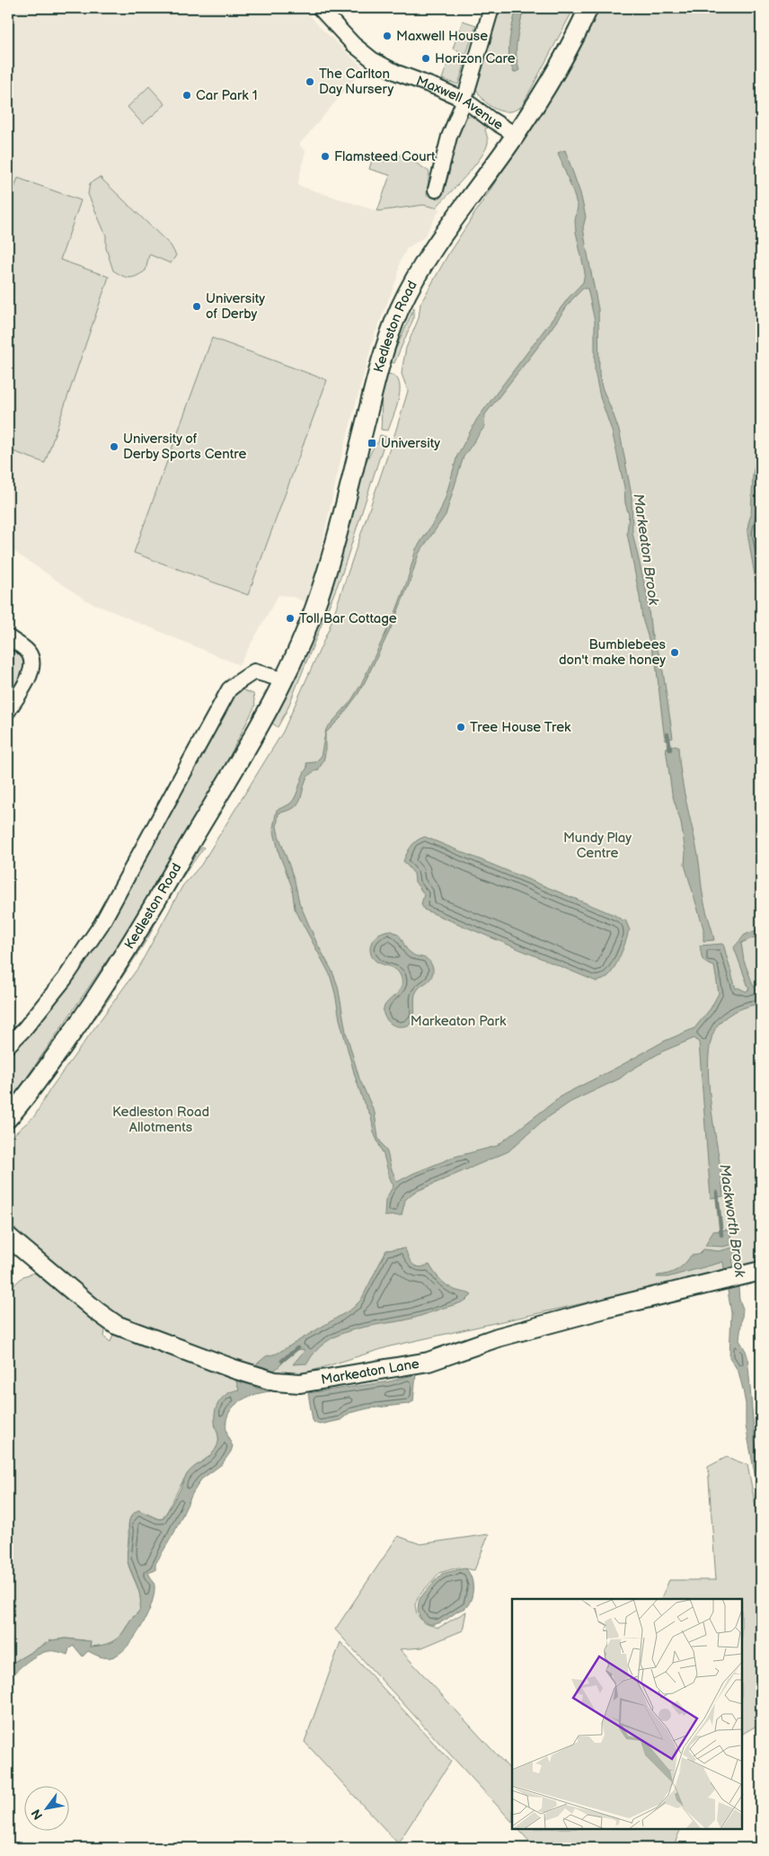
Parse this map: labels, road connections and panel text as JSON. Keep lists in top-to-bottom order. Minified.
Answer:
{"streets":{"street":["Maxwell Avenue","Kedleston Road","Markeaton Lane"]},"crossings":[["Maxwell Avenue","Kedleston Road"]],"water":["Markeaton Brook","Mackworth Brook"],"parks":["Mundy Play Centre","Markeaton Park","Kedleston Road Allotments"],"places":{"other":["Maxwell House","Horizon Care","The Carlton Day Nursery","Car Park 1","Flamsteed Court","University of Derby","University of Derby Sports Centre","Toll Bar Cottage","Bumblebees don't make honey","Tree House Trek"],"transit":["University"]},"north":"bottom left"}
